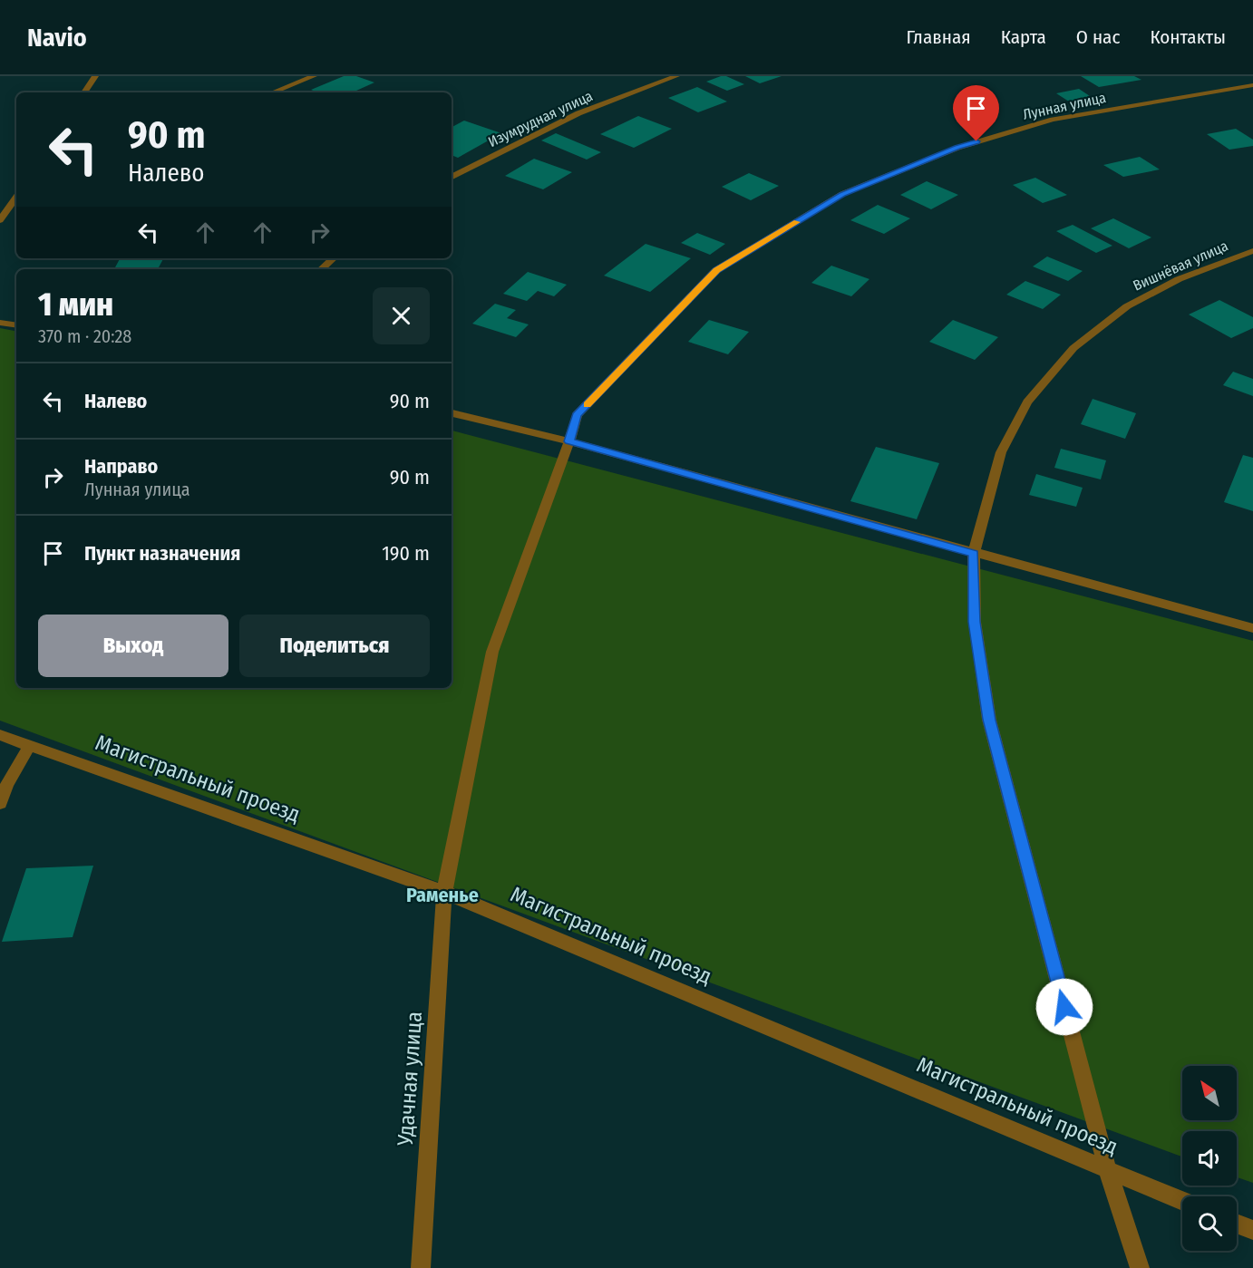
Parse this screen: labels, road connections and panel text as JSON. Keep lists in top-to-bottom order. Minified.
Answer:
{"streets":{"street":["Лунная улица","Изумрудная улица","Вишнёвая улица","Магистральный проезд","Удачная улица"]},"crossings":[["Лунная улица","Магистральный проезд"],["Лунная улица","Удачная улица"],["Вишнёвая улица","Магистральный проезд"],["Магистральный проезд","Удачная улица"]],"districts":["Раменье"],"north":"top left","page":{"header":"Navio","nav":["Главная","Карта","О нас","Контакты"],"turn":["90 m","Налево"],"heading":["1 мин","370 m · 20:28"],"list":[{"name":"Налево","value":"90 m"},{"name":"Направо","note":"Лунная улица","value":"90 m"},{"name":"Пункт назначения","value":"190 m"}],"buttons":["Выход","Поделиться"]}}
